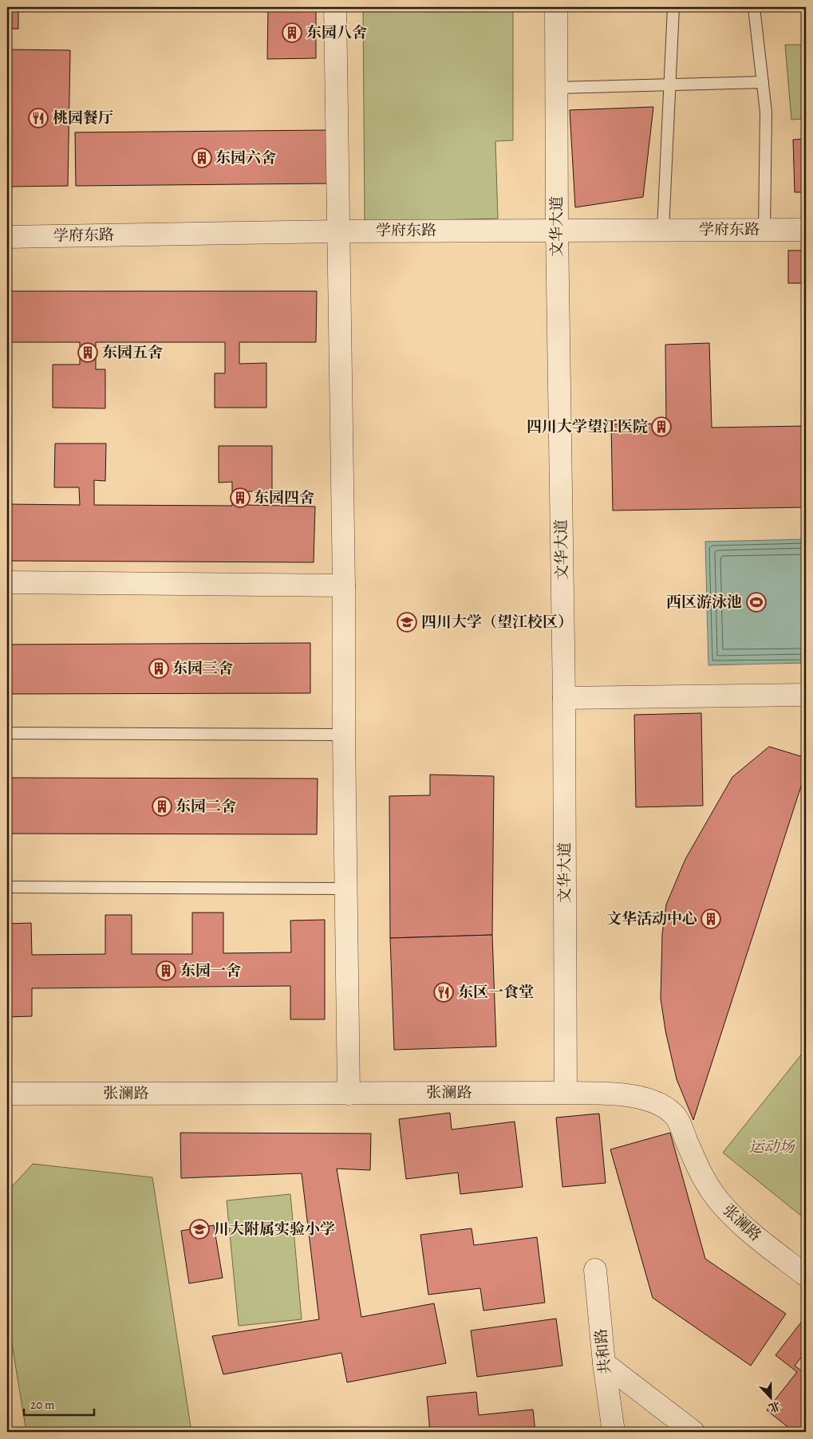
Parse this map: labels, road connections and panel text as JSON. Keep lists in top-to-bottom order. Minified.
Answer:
{"streets":{"street":["文华大道","学府东路","张澜路","共和路"]},"crossings":[["文华大道","学府东路"],["文华大道","张澜路"]],"parks":["运动场"],"places":{"building":["东园八舍","东园六舍","东园五舍","四川大学望江医院","东园四舍","东园三舍","东园二舍","文华活动中心","东园一舍"],"restaurant":["桃园餐厅","东区一食堂"],"sports":["西区游泳池"],"school or university":["四川大学（望江校区）","川大附属实验小学"]},"scale_bar":"20 m","north":"bottom"}
